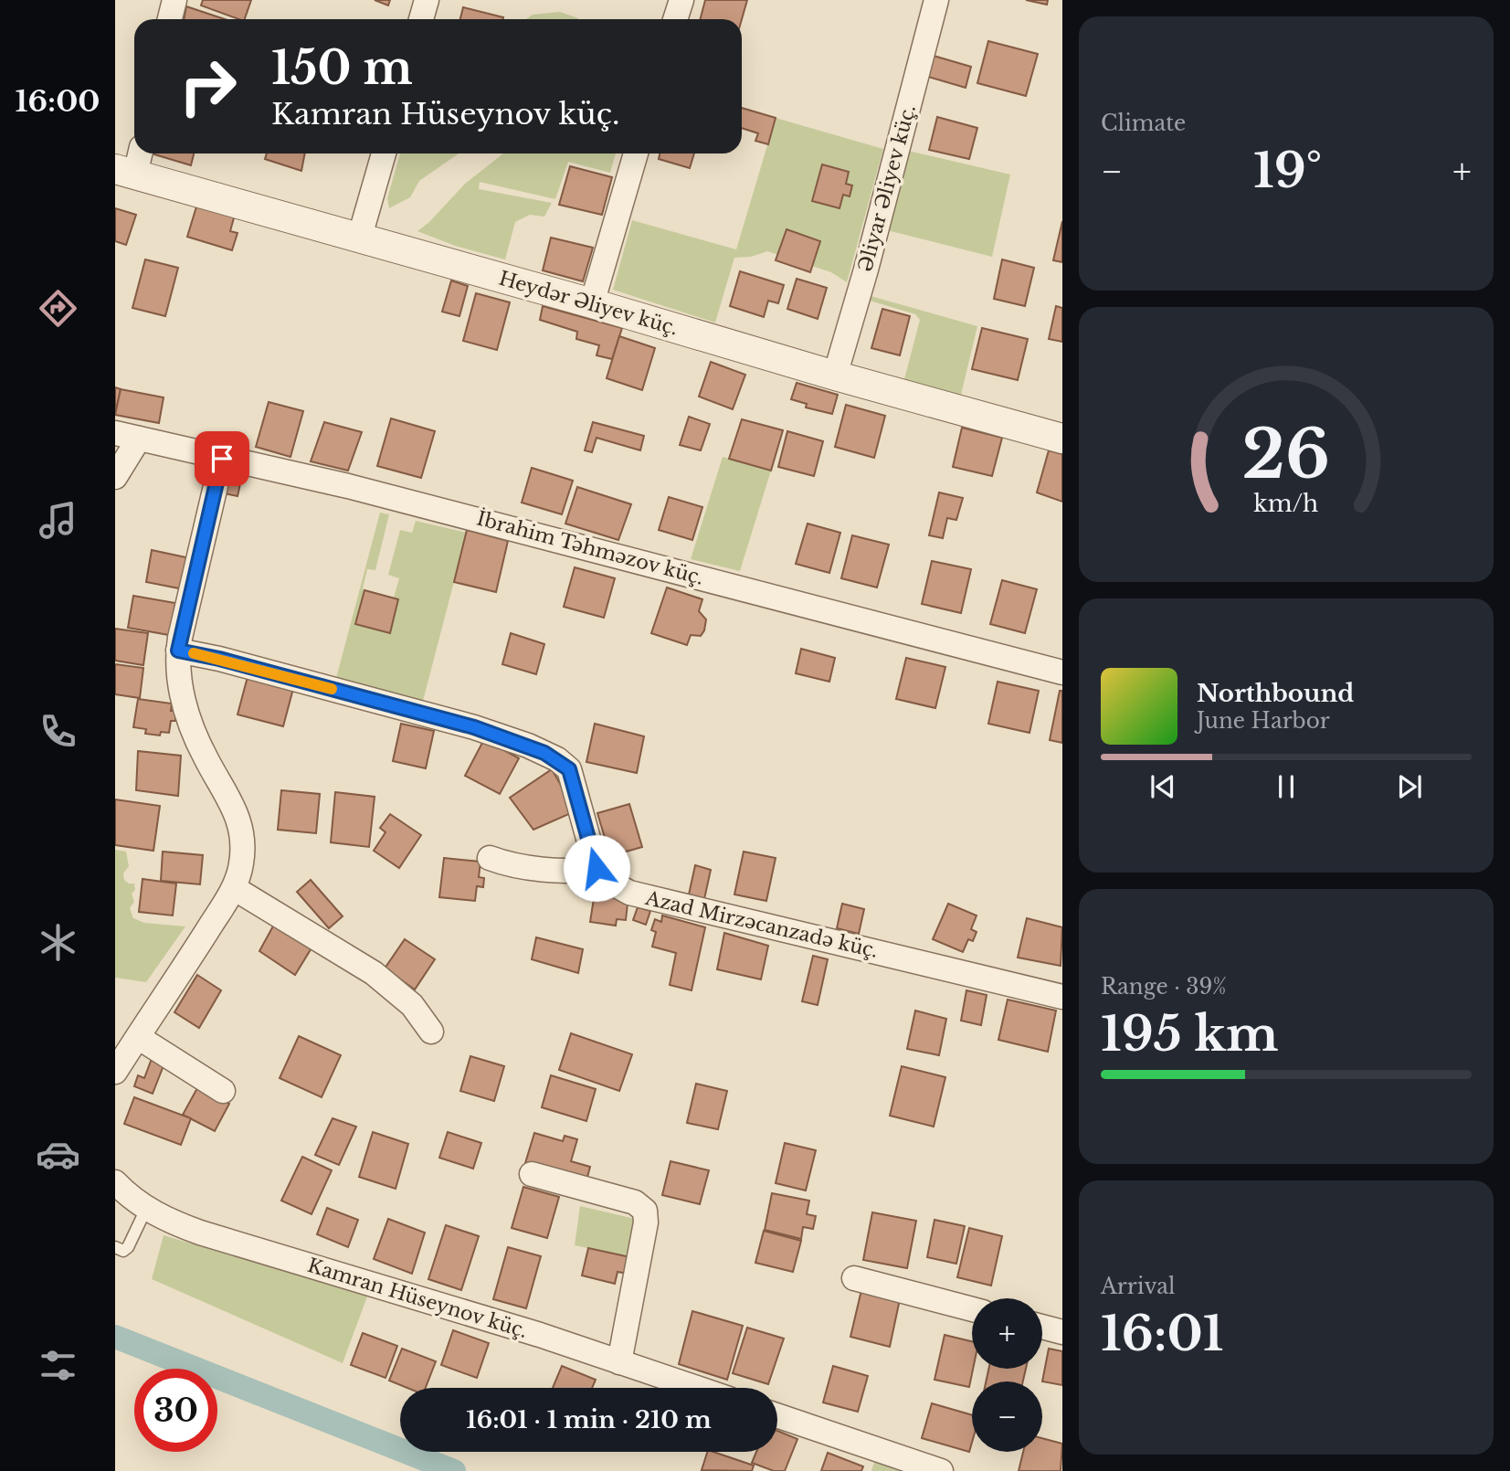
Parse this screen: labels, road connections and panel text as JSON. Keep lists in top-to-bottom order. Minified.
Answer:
{"streets":{"street":["Əliyar Əliyev küç.","Heydər Əliyev küç.","İbrahim Təhməzov küç.","Azad Mirzəcanzadə küç.","Kamran Hüseynov küç."]},"crossings":[["Əliyar Əliyev küç.","Heydər Əliyev küç."]],"page":{"tabs":"16:00","tile":["Climate",["Range · 39%","195 km"],["Arrival","16:01"]],"turn":["150 m","Kamran Hüseynov küç."],"heat":["−","19°","+"],"song":["Northbound","June Harbor"],"map_buttons":["+","−"],"limit":"30","trip":"16:01 · 1 min · 210 m","gauge":["26","km/h"]}}
